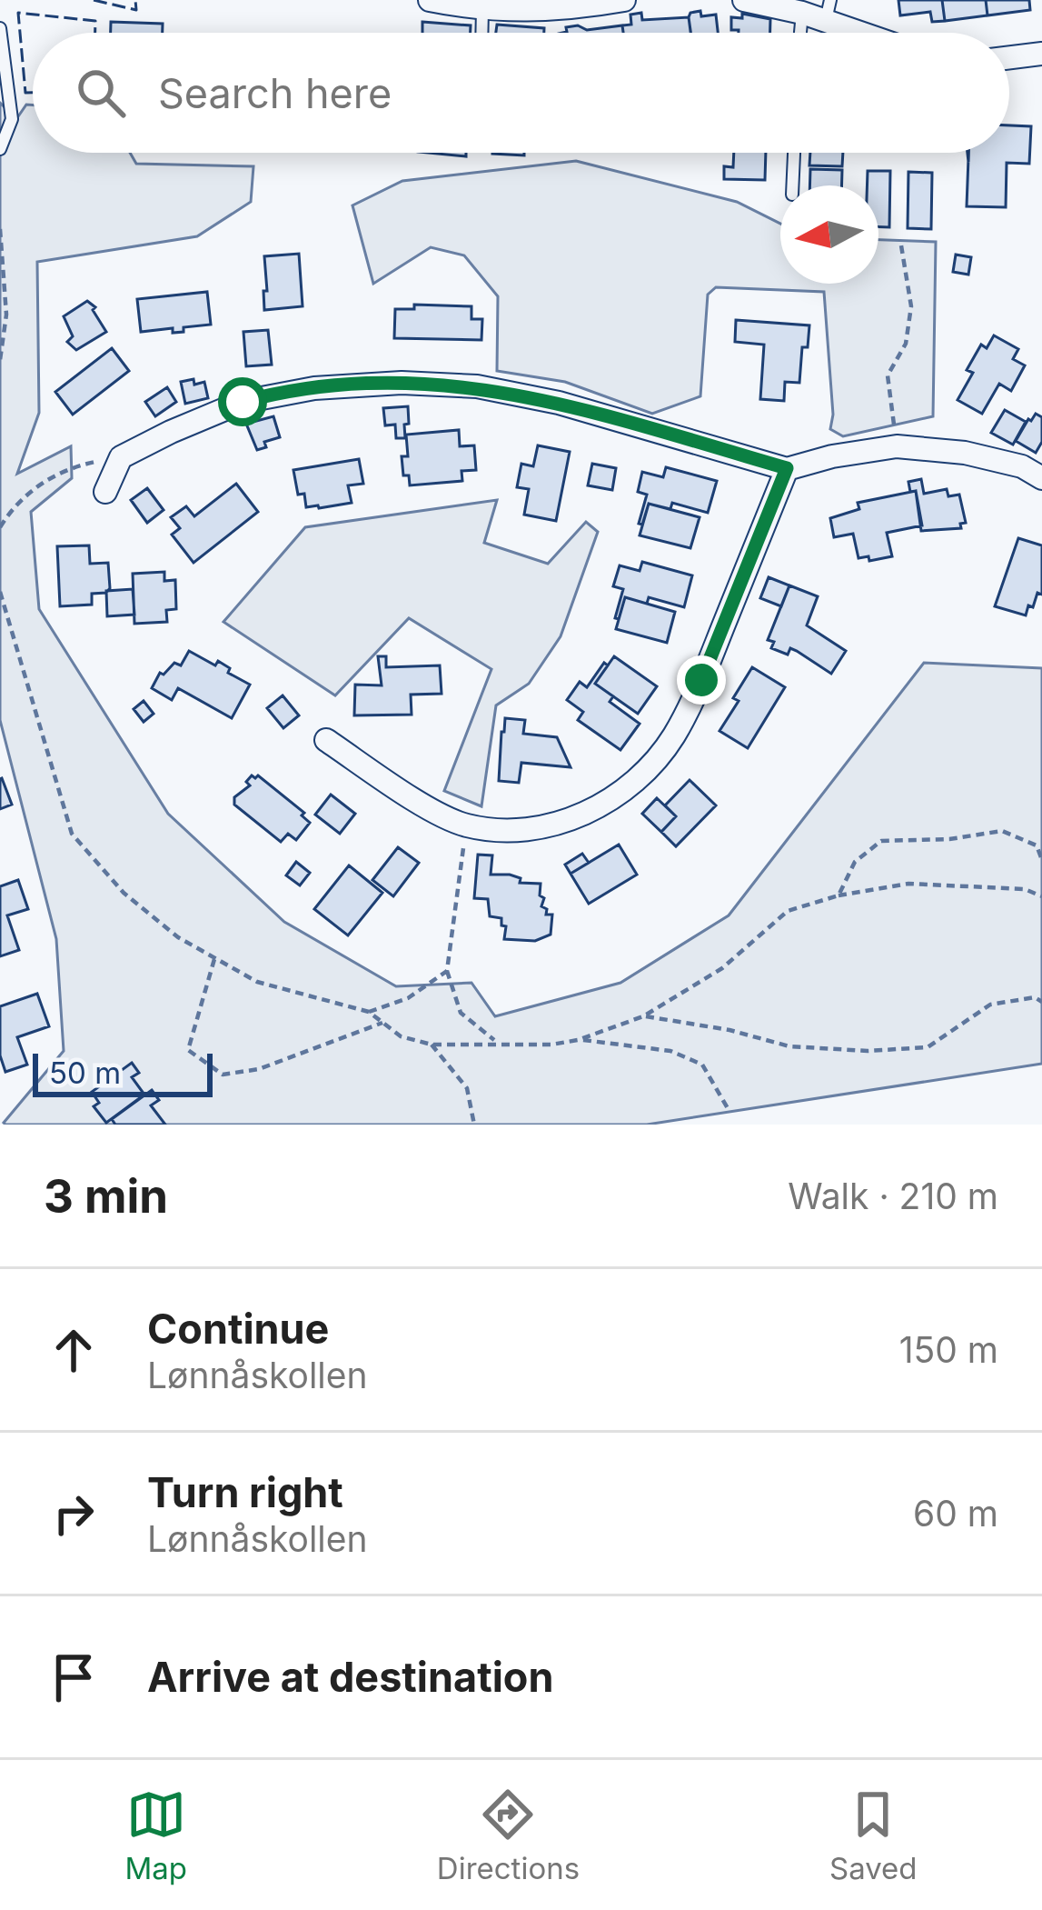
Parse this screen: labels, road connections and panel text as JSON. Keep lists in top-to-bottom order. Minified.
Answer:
{"scale_bar":"50 m","north":"left","page":{"search":"Search here","scale":"50 m","heading":["3 min","Walk · 210 m"],"list":[["Continue","Lønnåskollen","150 m"],["Turn right","Lønnåskollen","60 m"],"Arrive at destination"],"nav":["Map","Directions","Saved"]}}
